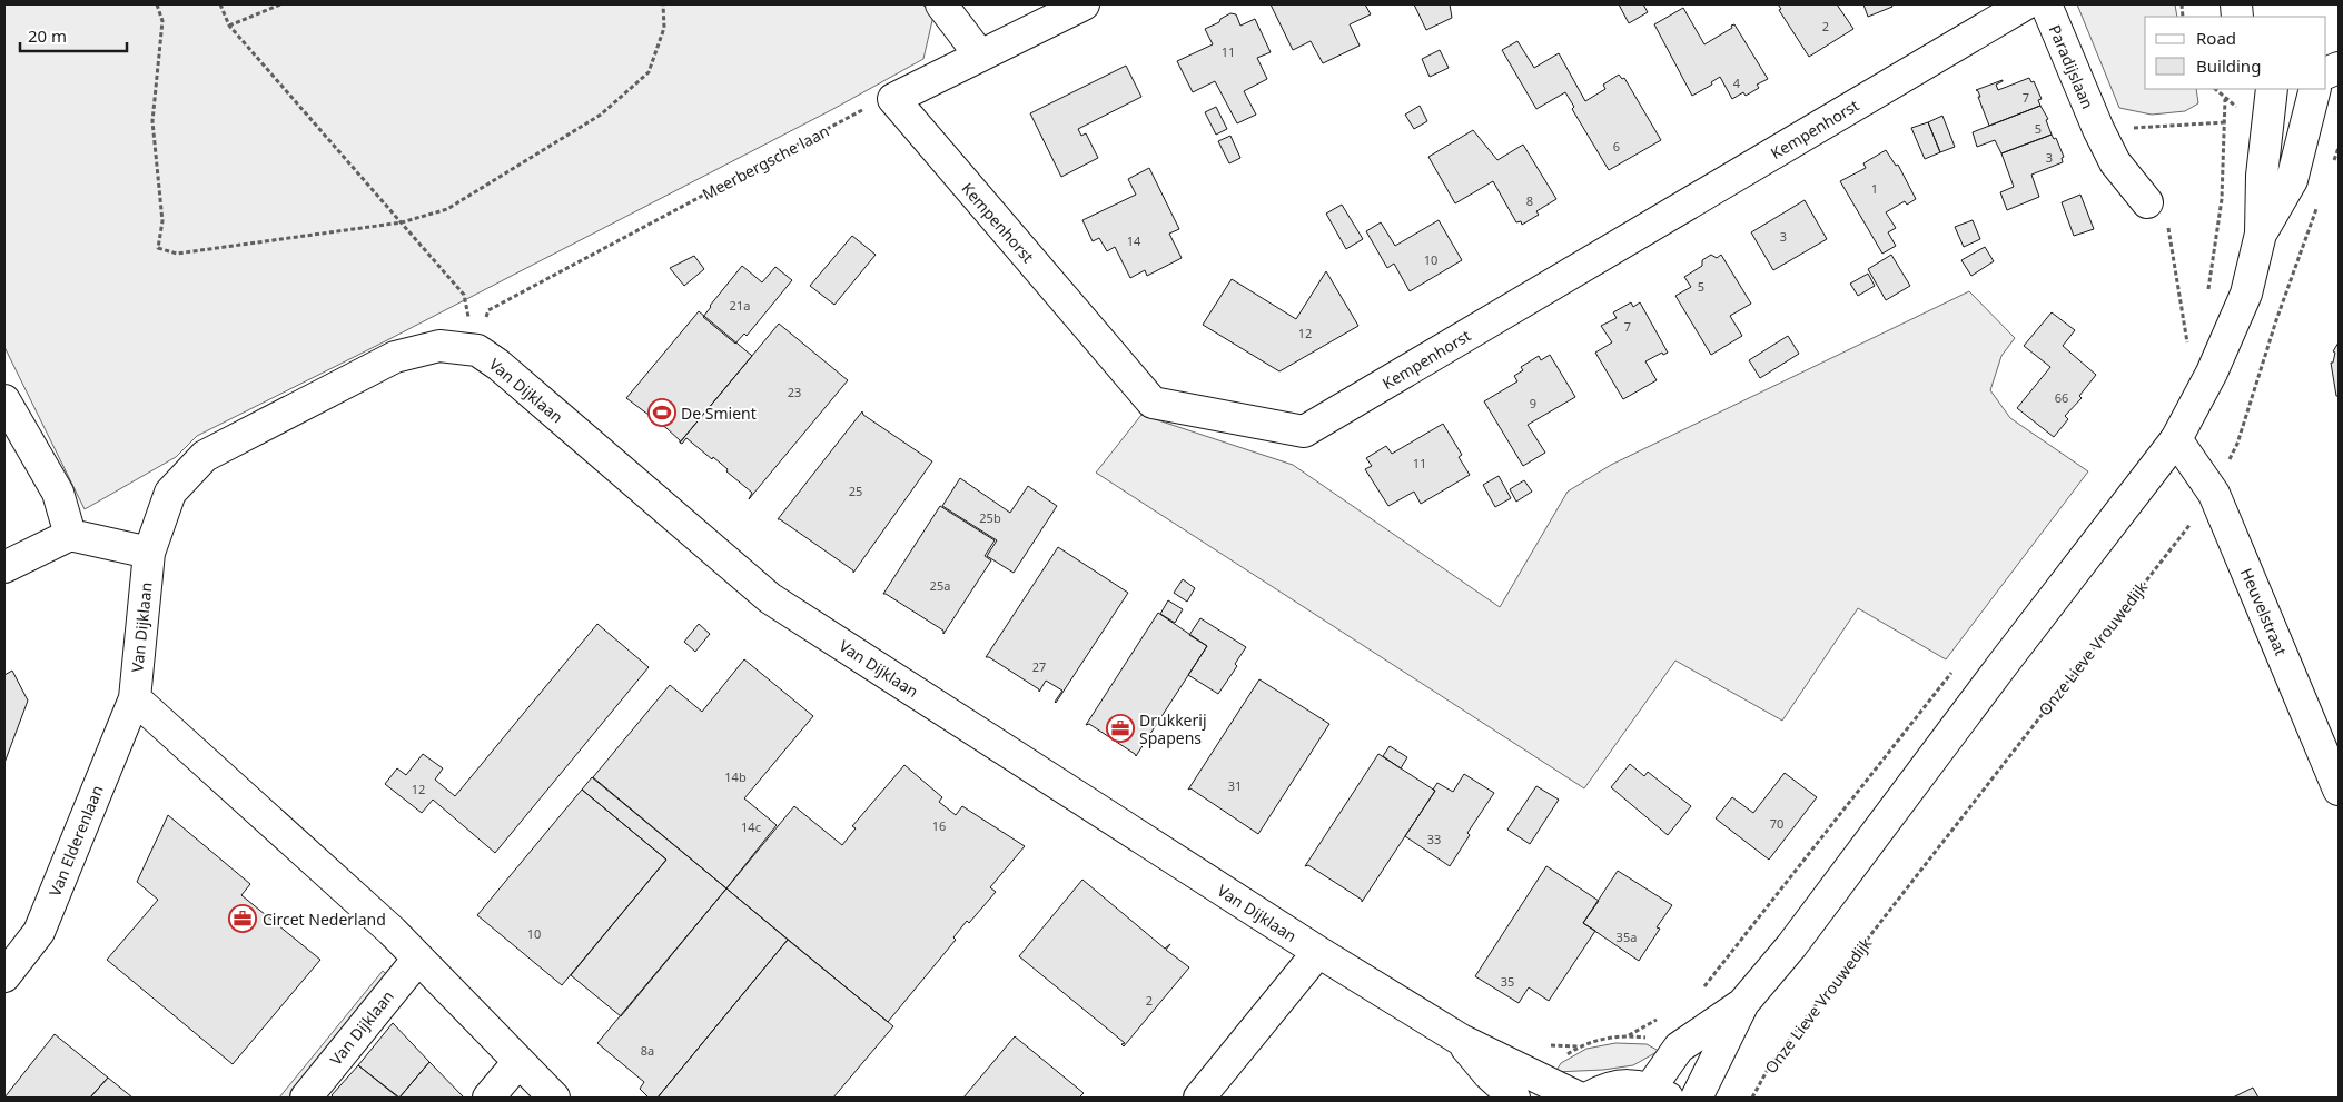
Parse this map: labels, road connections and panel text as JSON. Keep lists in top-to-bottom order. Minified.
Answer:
{"streets":{"street":["Paradijslaan","Kempenhorst","Van Dijklaan","Heuvelstraat","Van Elderenlaan"],"path":["Meerbergsche laan","Onze Lieve Vrouwedijk"]},"crossings":[["Kempenhorst","Meerbergsche laan"],["Meerbergsche laan","Van Dijklaan"],["Van Dijklaan","Van Elderenlaan"],["Heuvelstraat","Onze Lieve Vrouwedijk"]],"places":{"sports":["De Smient"],"office":["Drukkerij Spapens","Circet Nederland"]},"house_numbers":["2","11","4","7","5","6","3","1","8","3","14","10","5","21a","7","12","23","66","9","11","25","25b","25a","27","14b","31","12","70","16","14c","33","10","35a","35","2","8a"],"legend":["Road","Building"],"scale_bar":"20 m"}
